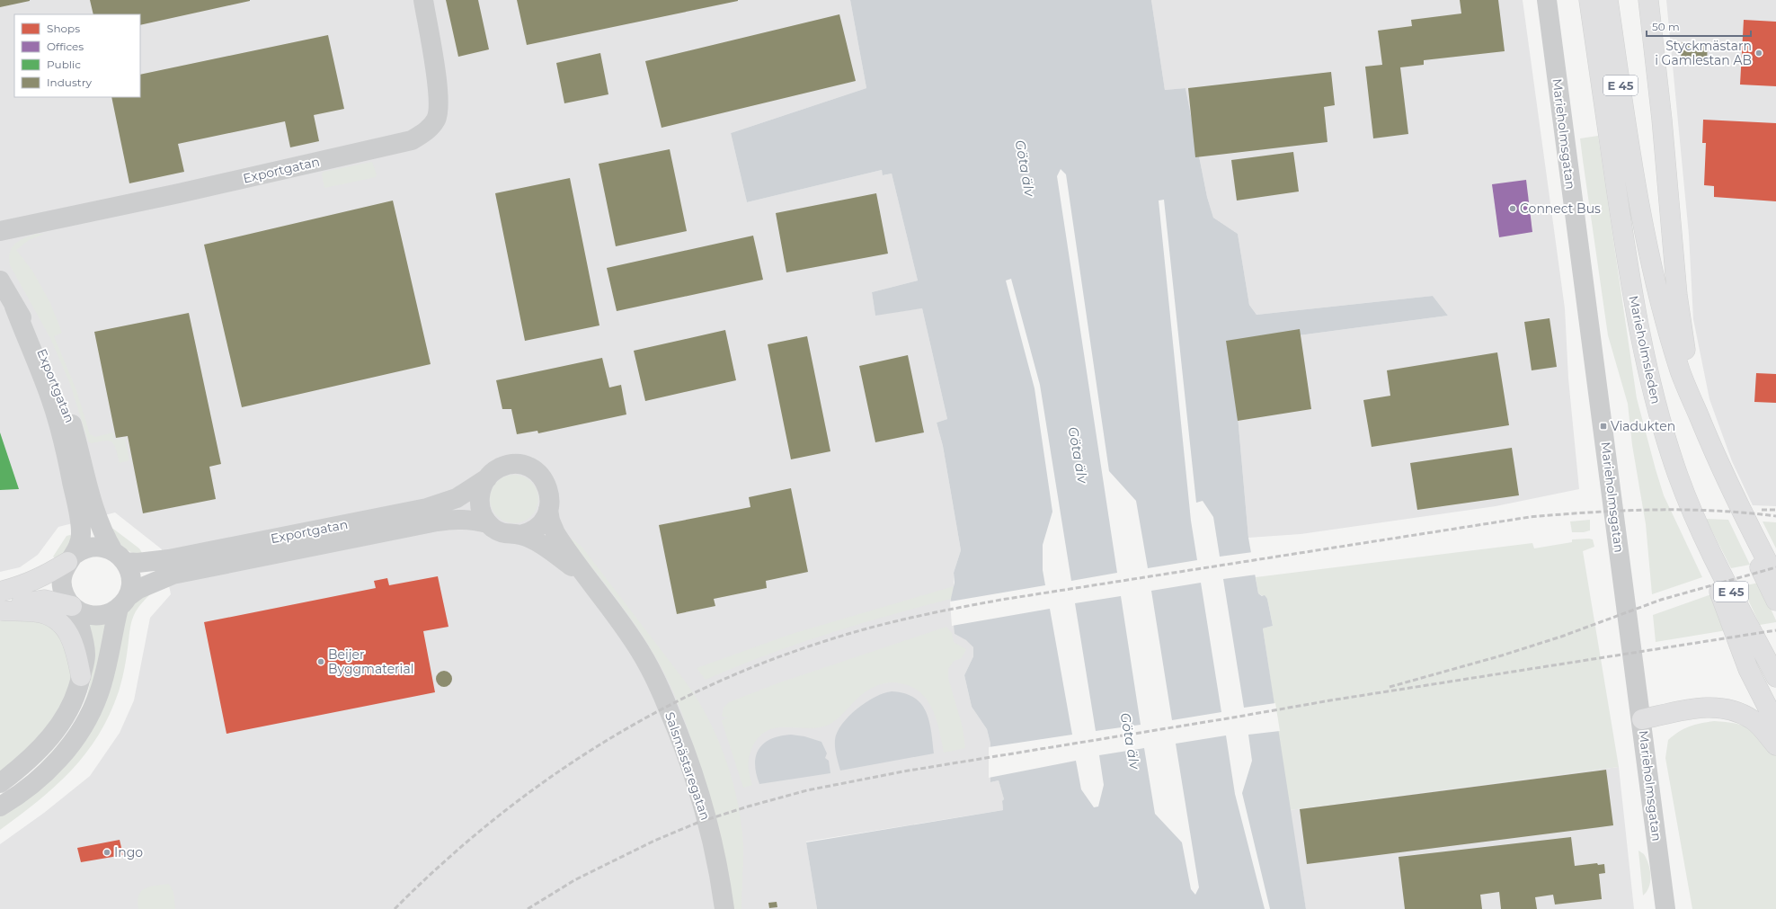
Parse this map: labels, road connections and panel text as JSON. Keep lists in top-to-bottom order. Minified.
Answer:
{"streets":{"highway":["E 45","Marieholmsleden"],"street":["Marieholmsgatan","Exportgatan","Salsmästaregatan"]},"crossings":[["E 45","Marieholmsleden"],["Exportgatan","Salsmästaregatan"]],"water":["Göta älv"],"places":{"other":["Styckmästarn i Gamlestan AB","Connect Bus","Beijer Byggmaterial","Ingo"],"transit":["Viadukten"]},"legend":["Shops","Offices","Public","Industry"],"scale_bar":"50 m"}
